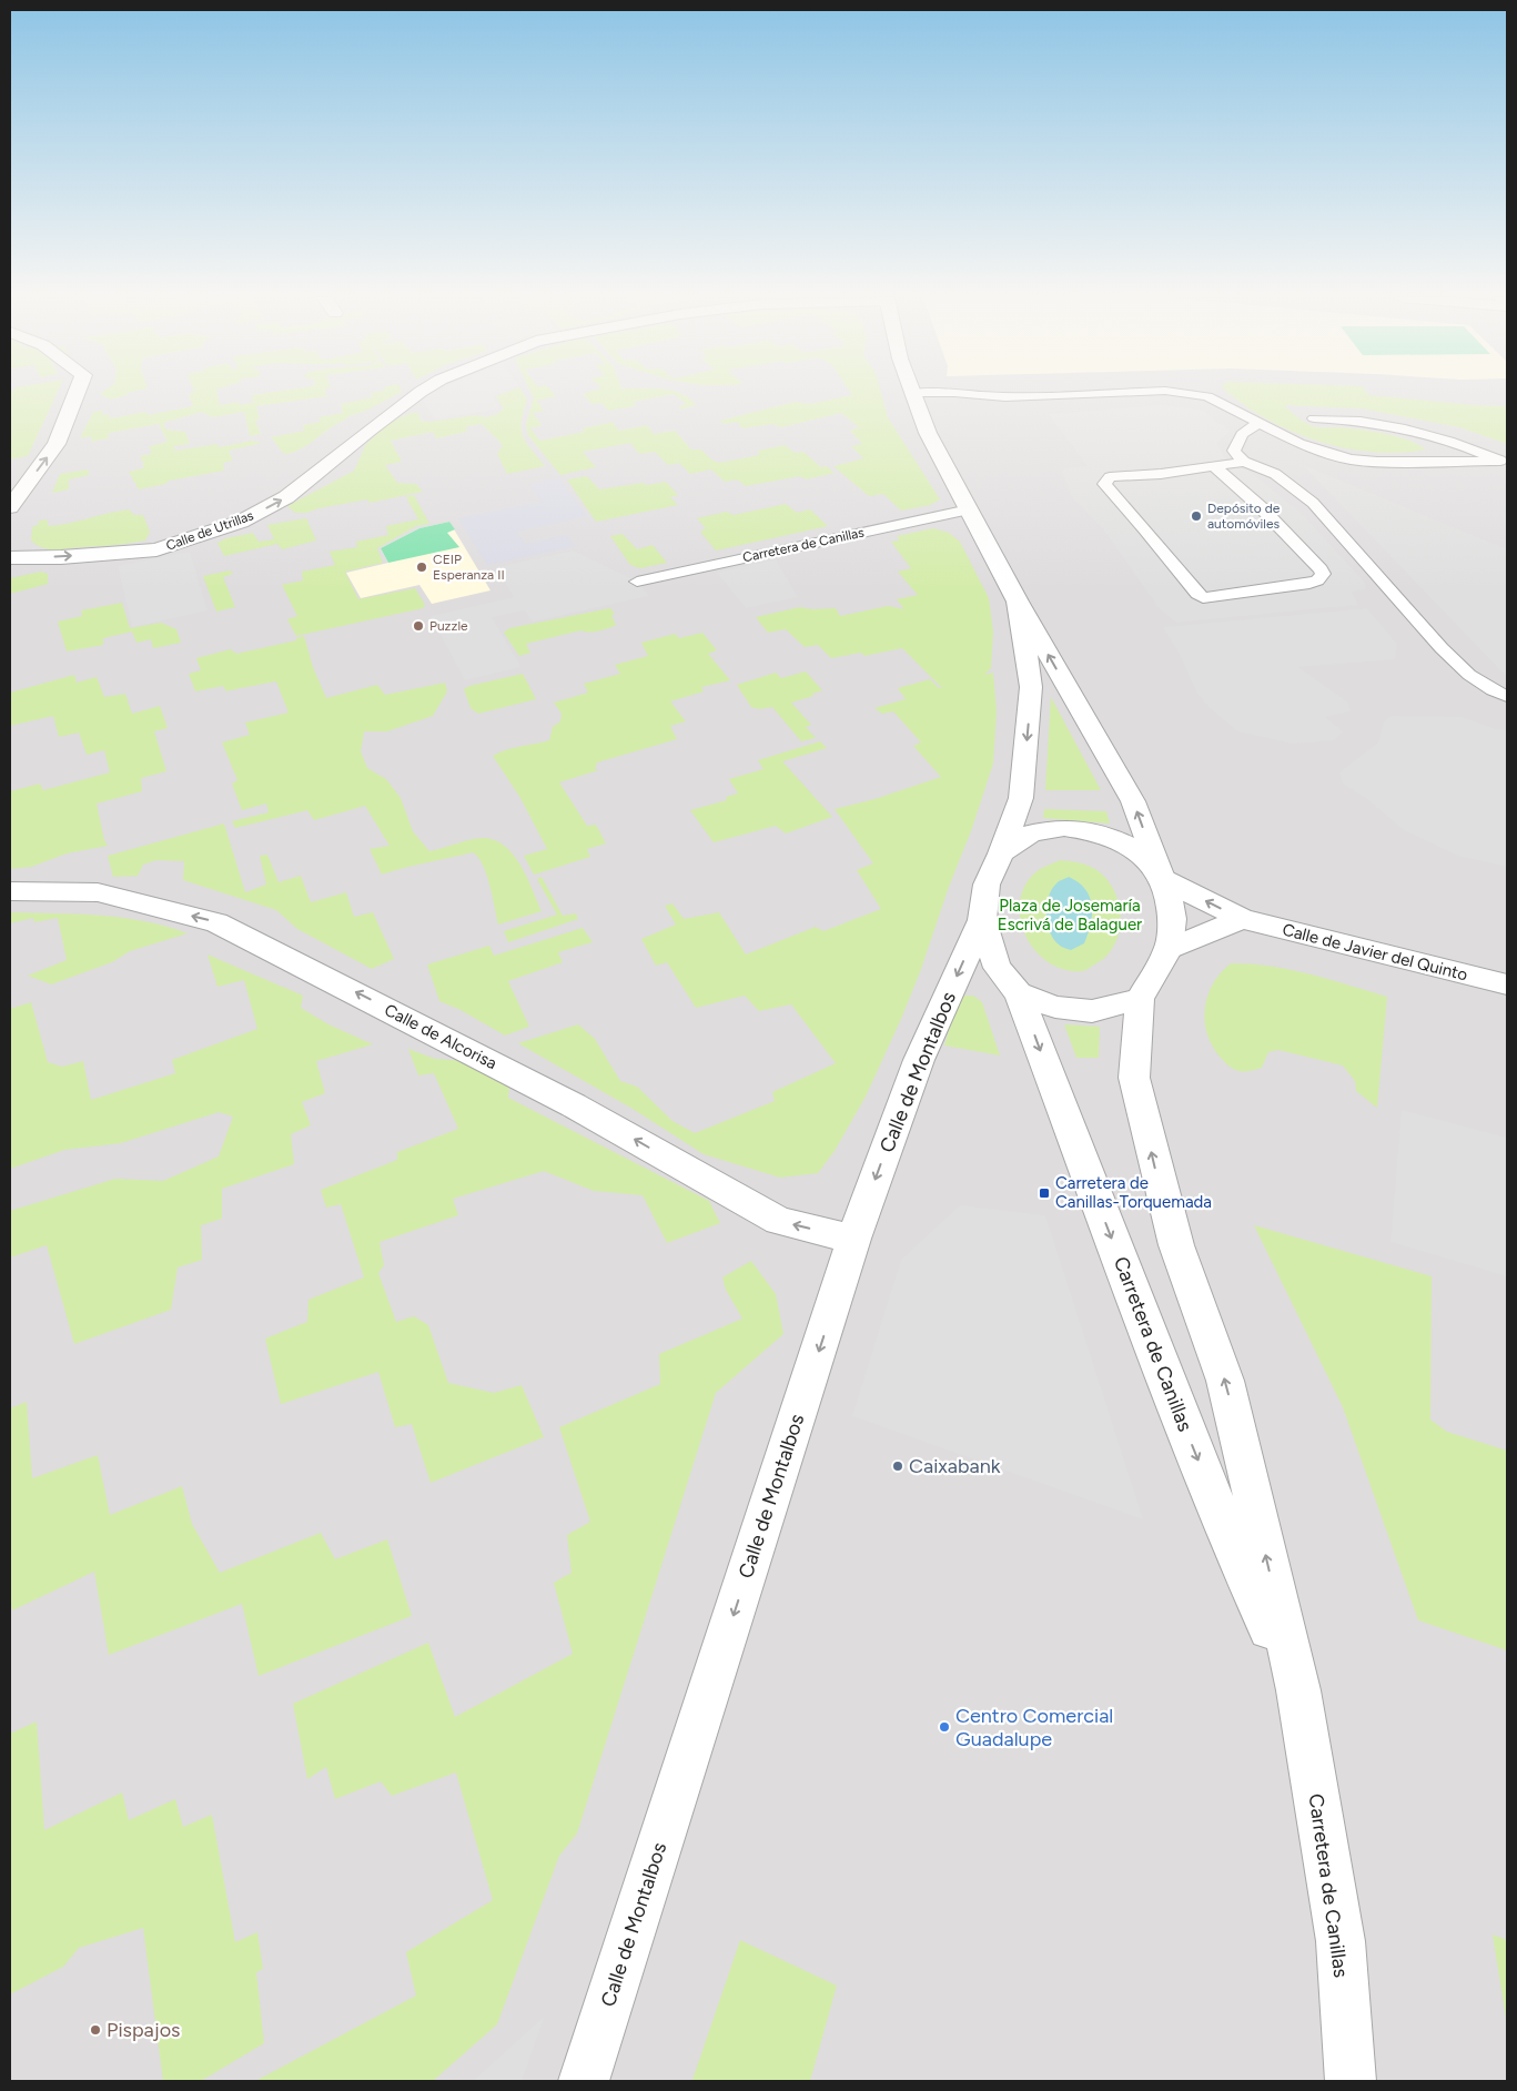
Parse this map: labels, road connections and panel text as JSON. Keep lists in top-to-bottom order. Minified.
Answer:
{"streets":{"street":["Calle de Utrillas","Carretera de Canillas","Calle de Javier del Quinto","Calle de Alcorisa","Calle de Montalbos"]},"crossings":[["Carretera de Canillas","Calle de Javier del Quinto"],["Carretera de Canillas","Calle de Montalbos"],["Calle de Javier del Quinto","Calle de Montalbos"],["Calle de Alcorisa","Calle de Montalbos"]],"one_way":["Calle de Utrillas","Calle de Alcorisa","Calle de Montalbos"],"parks":["Plaza de Josemaría Escrivá de Balaguer"],"places":{"other":["Depósito de automóviles","CEIP Esperanza II","Puzzle","Caixabank","Centro Comercial Guadalupe","Pispajos"],"transit":["Carretera de Canillas-Torquemada"]}}
